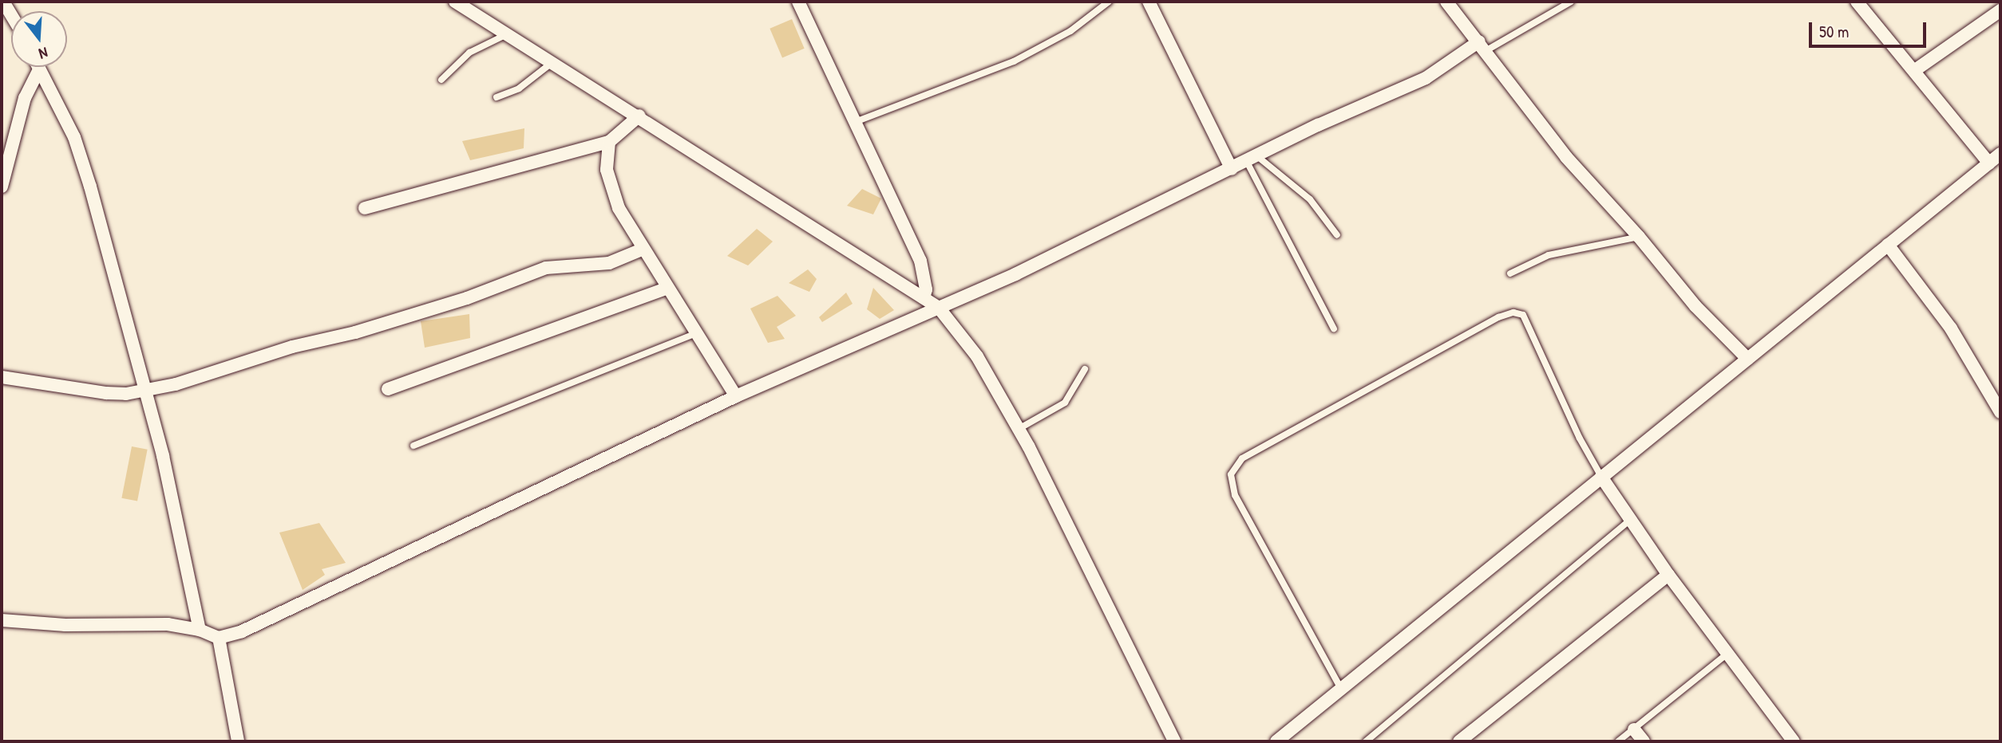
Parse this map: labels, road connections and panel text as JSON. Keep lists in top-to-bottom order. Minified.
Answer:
{"scale_bar":"50 m","north":"bottom"}
